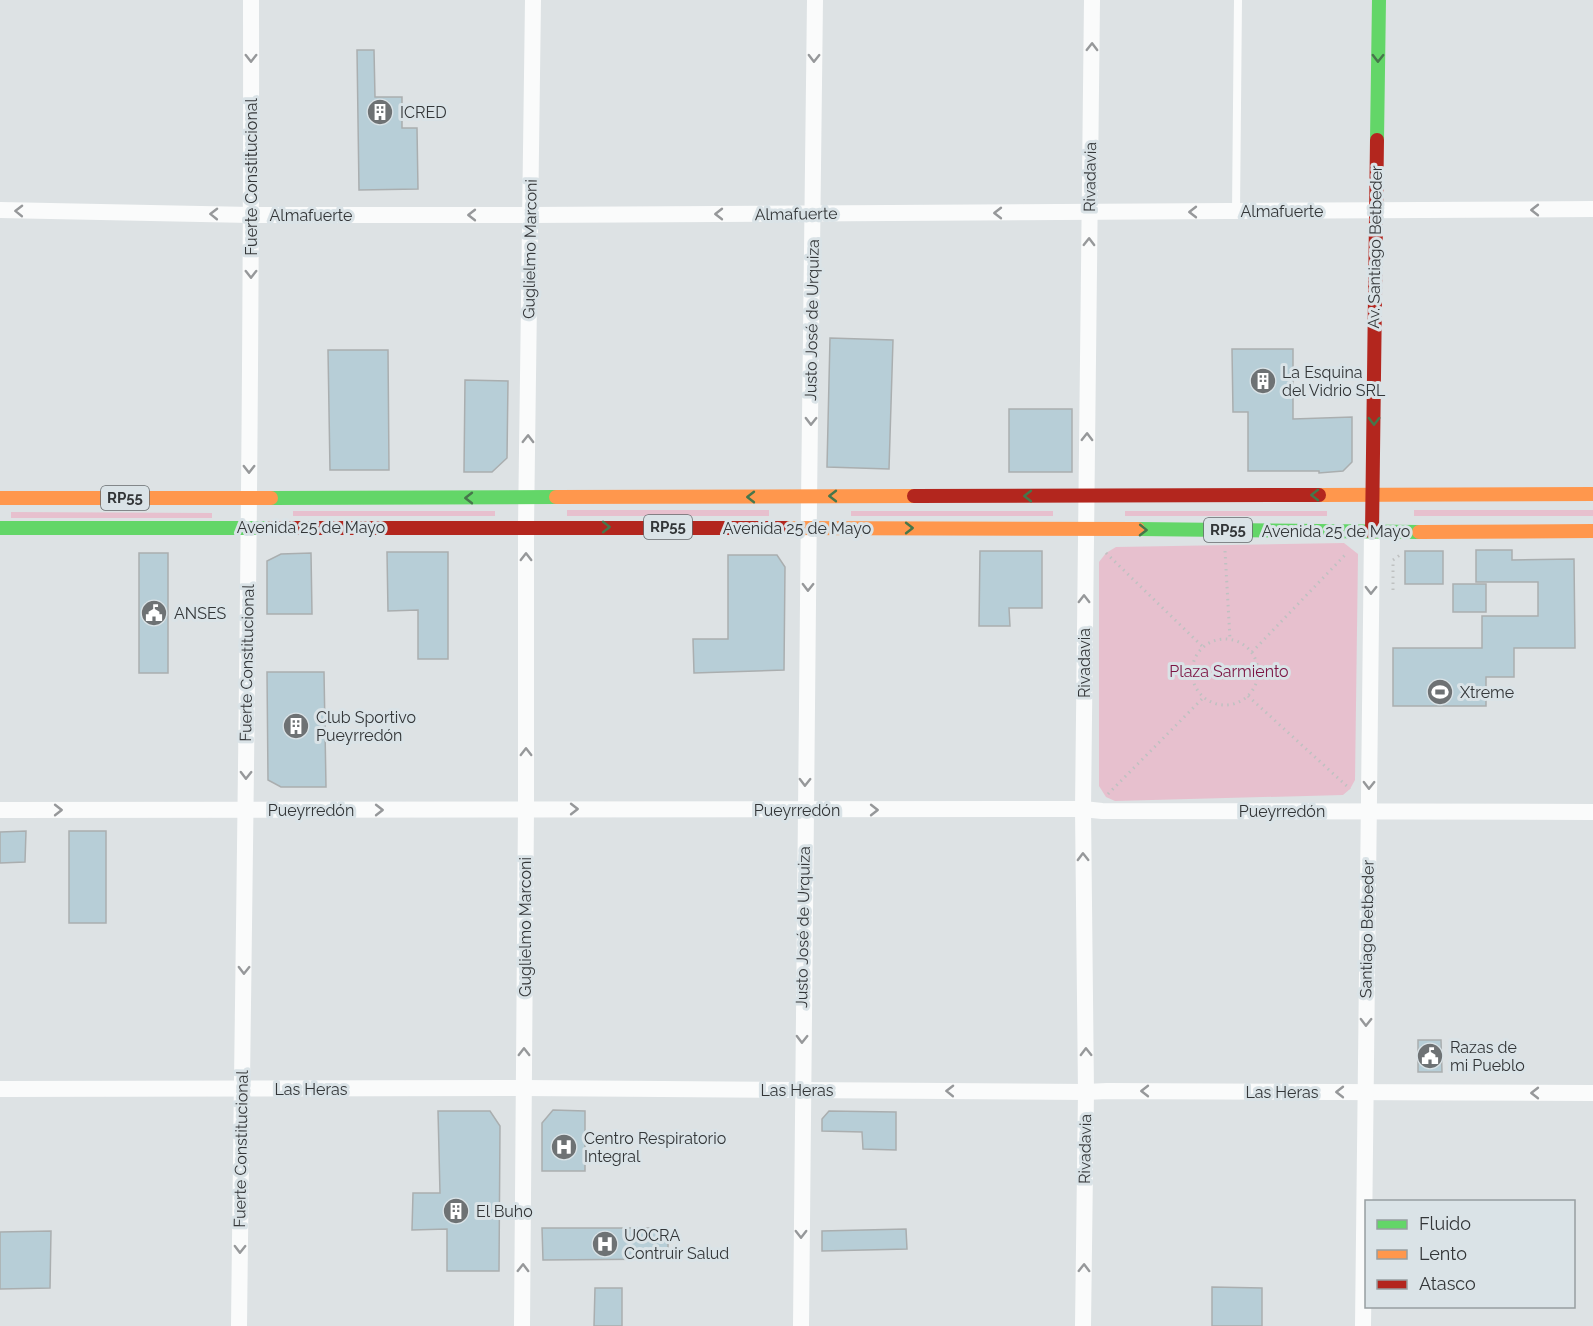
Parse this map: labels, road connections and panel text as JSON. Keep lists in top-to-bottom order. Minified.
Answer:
{"streets":{"main road":["Av. Santiago Betbeder","RP55","Avenida 25 de Mayo"],"street":["Fuerte Constitucional","Rivadavia","Almafuerte","Guglielmo Marconi","Justo José de Urquiza","Pueyrredón","Santiago Betbeder","Las Heras"]},"crossings":[["Fuerte Constitucional","Almafuerte"],["Fuerte Constitucional","Avenida 25 de Mayo"],["Fuerte Constitucional","Pueyrredón"],["Fuerte Constitucional","Las Heras"],["Rivadavia","Almafuerte"],["Rivadavia","Avenida 25 de Mayo"],["Rivadavia","Pueyrredón"],["Rivadavia","Las Heras"],["Almafuerte","Av. Santiago Betbeder"],["Almafuerte","Guglielmo Marconi"],["Almafuerte","Justo José de Urquiza"],["Av. Santiago Betbeder","Avenida 25 de Mayo"],["Av. Santiago Betbeder","Santiago Betbeder"],["Guglielmo Marconi","Avenida 25 de Mayo"],["Guglielmo Marconi","Pueyrredón"],["Guglielmo Marconi","Las Heras"],["Justo José de Urquiza","Avenida 25 de Mayo"],["Justo José de Urquiza","Pueyrredón"],["Justo José de Urquiza","Las Heras"],["Avenida 25 de Mayo","Santiago Betbeder"],["Pueyrredón","Santiago Betbeder"],["Santiago Betbeder","Las Heras"]],"one_way":["Fuerte Constitucional","Rivadavia","Almafuerte","Av. Santiago Betbeder","Guglielmo Marconi","Justo José de Urquiza","Pueyrredón","Santiago Betbeder","Las Heras"],"parks":["Plaza Sarmiento"],"places":{"building":["ICRED","La Esquina del Vidrio SRL","Club Sportivo Pueyrredón","El Buho"],"public building":["ANSES","Razas de mi Pueblo"],"sports":["Xtreme"],"hospital":["Centro Respiratorio Integral","UOCRA Contruir Salud"]},"legend":["Fluido","Lento","Atasco"]}
